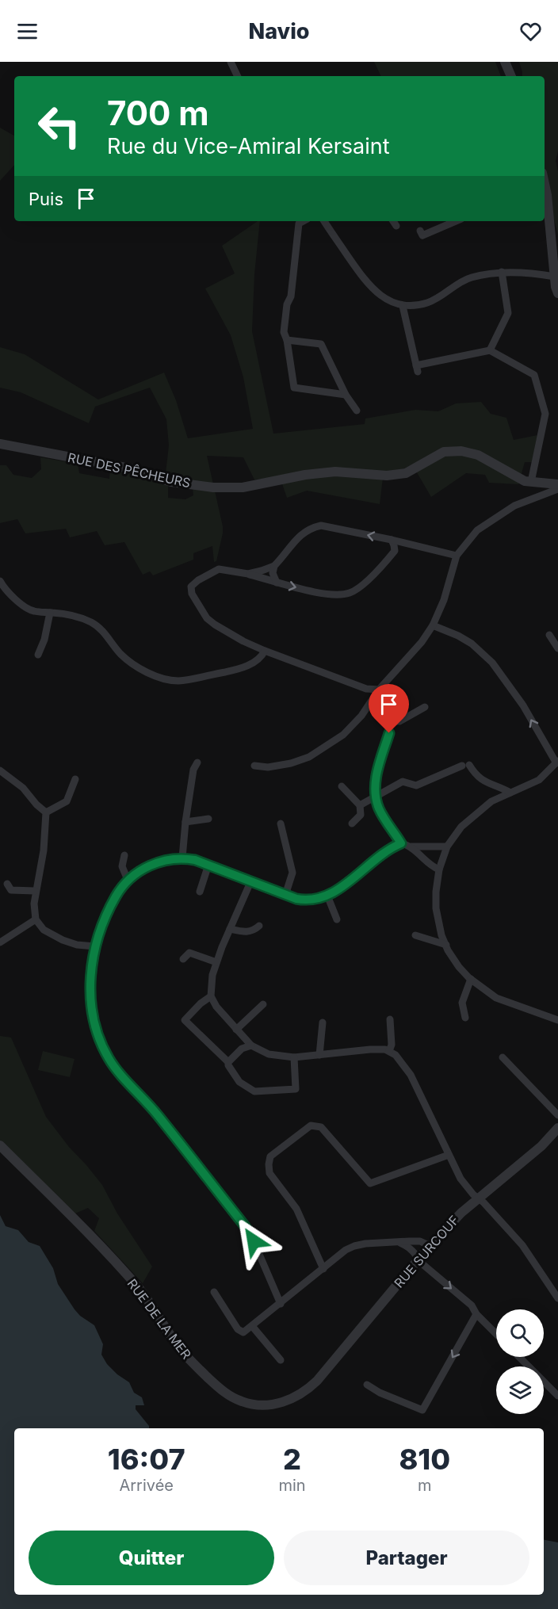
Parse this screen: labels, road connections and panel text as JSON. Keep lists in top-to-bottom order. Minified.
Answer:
{"streets":{"street":["RUE DES PÊCHEURS","RUE SURCOUF","RUE DE LA MER"]},"crossings":[["RUE SURCOUF","RUE DE LA MER"]],"page":{"header":"Navio","turn":["700 m","Rue du Vice-Amiral Kersaint"],"then":"Puis","eta":["16:07","Arrivée","2","min","810","m"],"buttons":["Quitter","Partager"]}}
